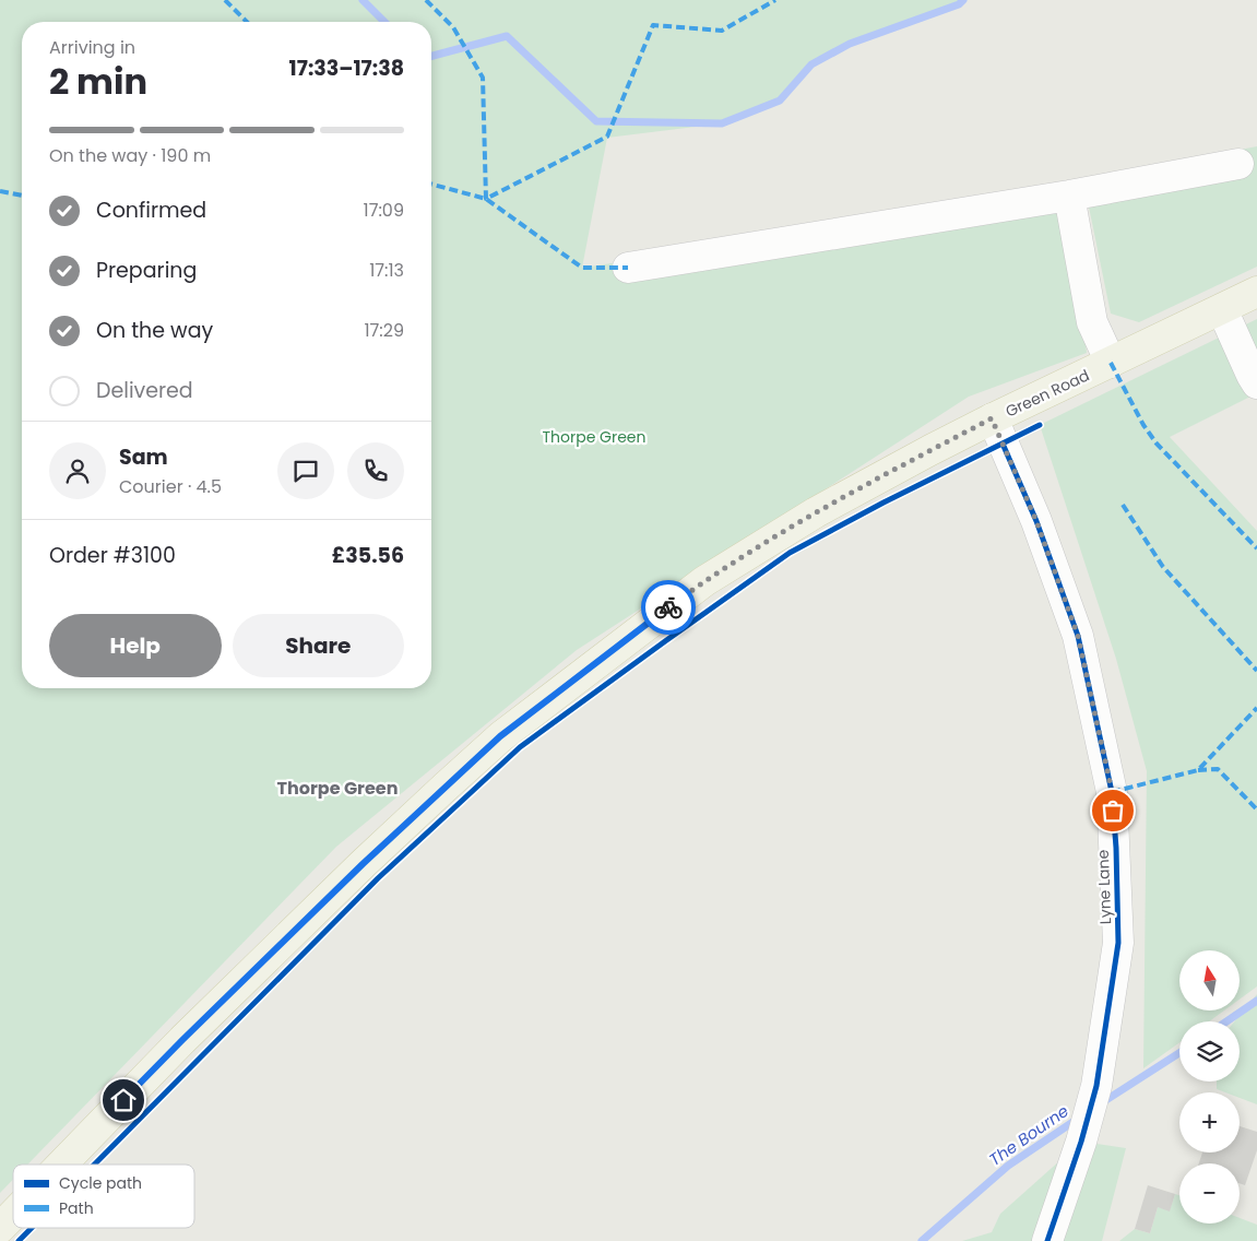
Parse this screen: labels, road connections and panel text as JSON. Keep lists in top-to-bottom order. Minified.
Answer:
{"streets":{"main road":["Green Road"],"street":["Lyne Lane"]},"crossings":[["Green Road","Lyne Lane"]],"districts":["Thorpe Green"],"water":["The Bourne"],"parks":["Thorpe Green"],"legend":["Cycle path","Path"],"north":"top","page":{"heading":["2 min","Arriving in","17:33–17:38"],"panel":["Sam","Courier · 4.5","Order #3100","£35.56"],"bar":"On the way · 190 m","list":[["Confirmed","17:09"],["Preparing","17:13"],["On the way","17:29"],"Delivered"],"buttons":["Help","Share"],"map_buttons":["+","−"]}}
